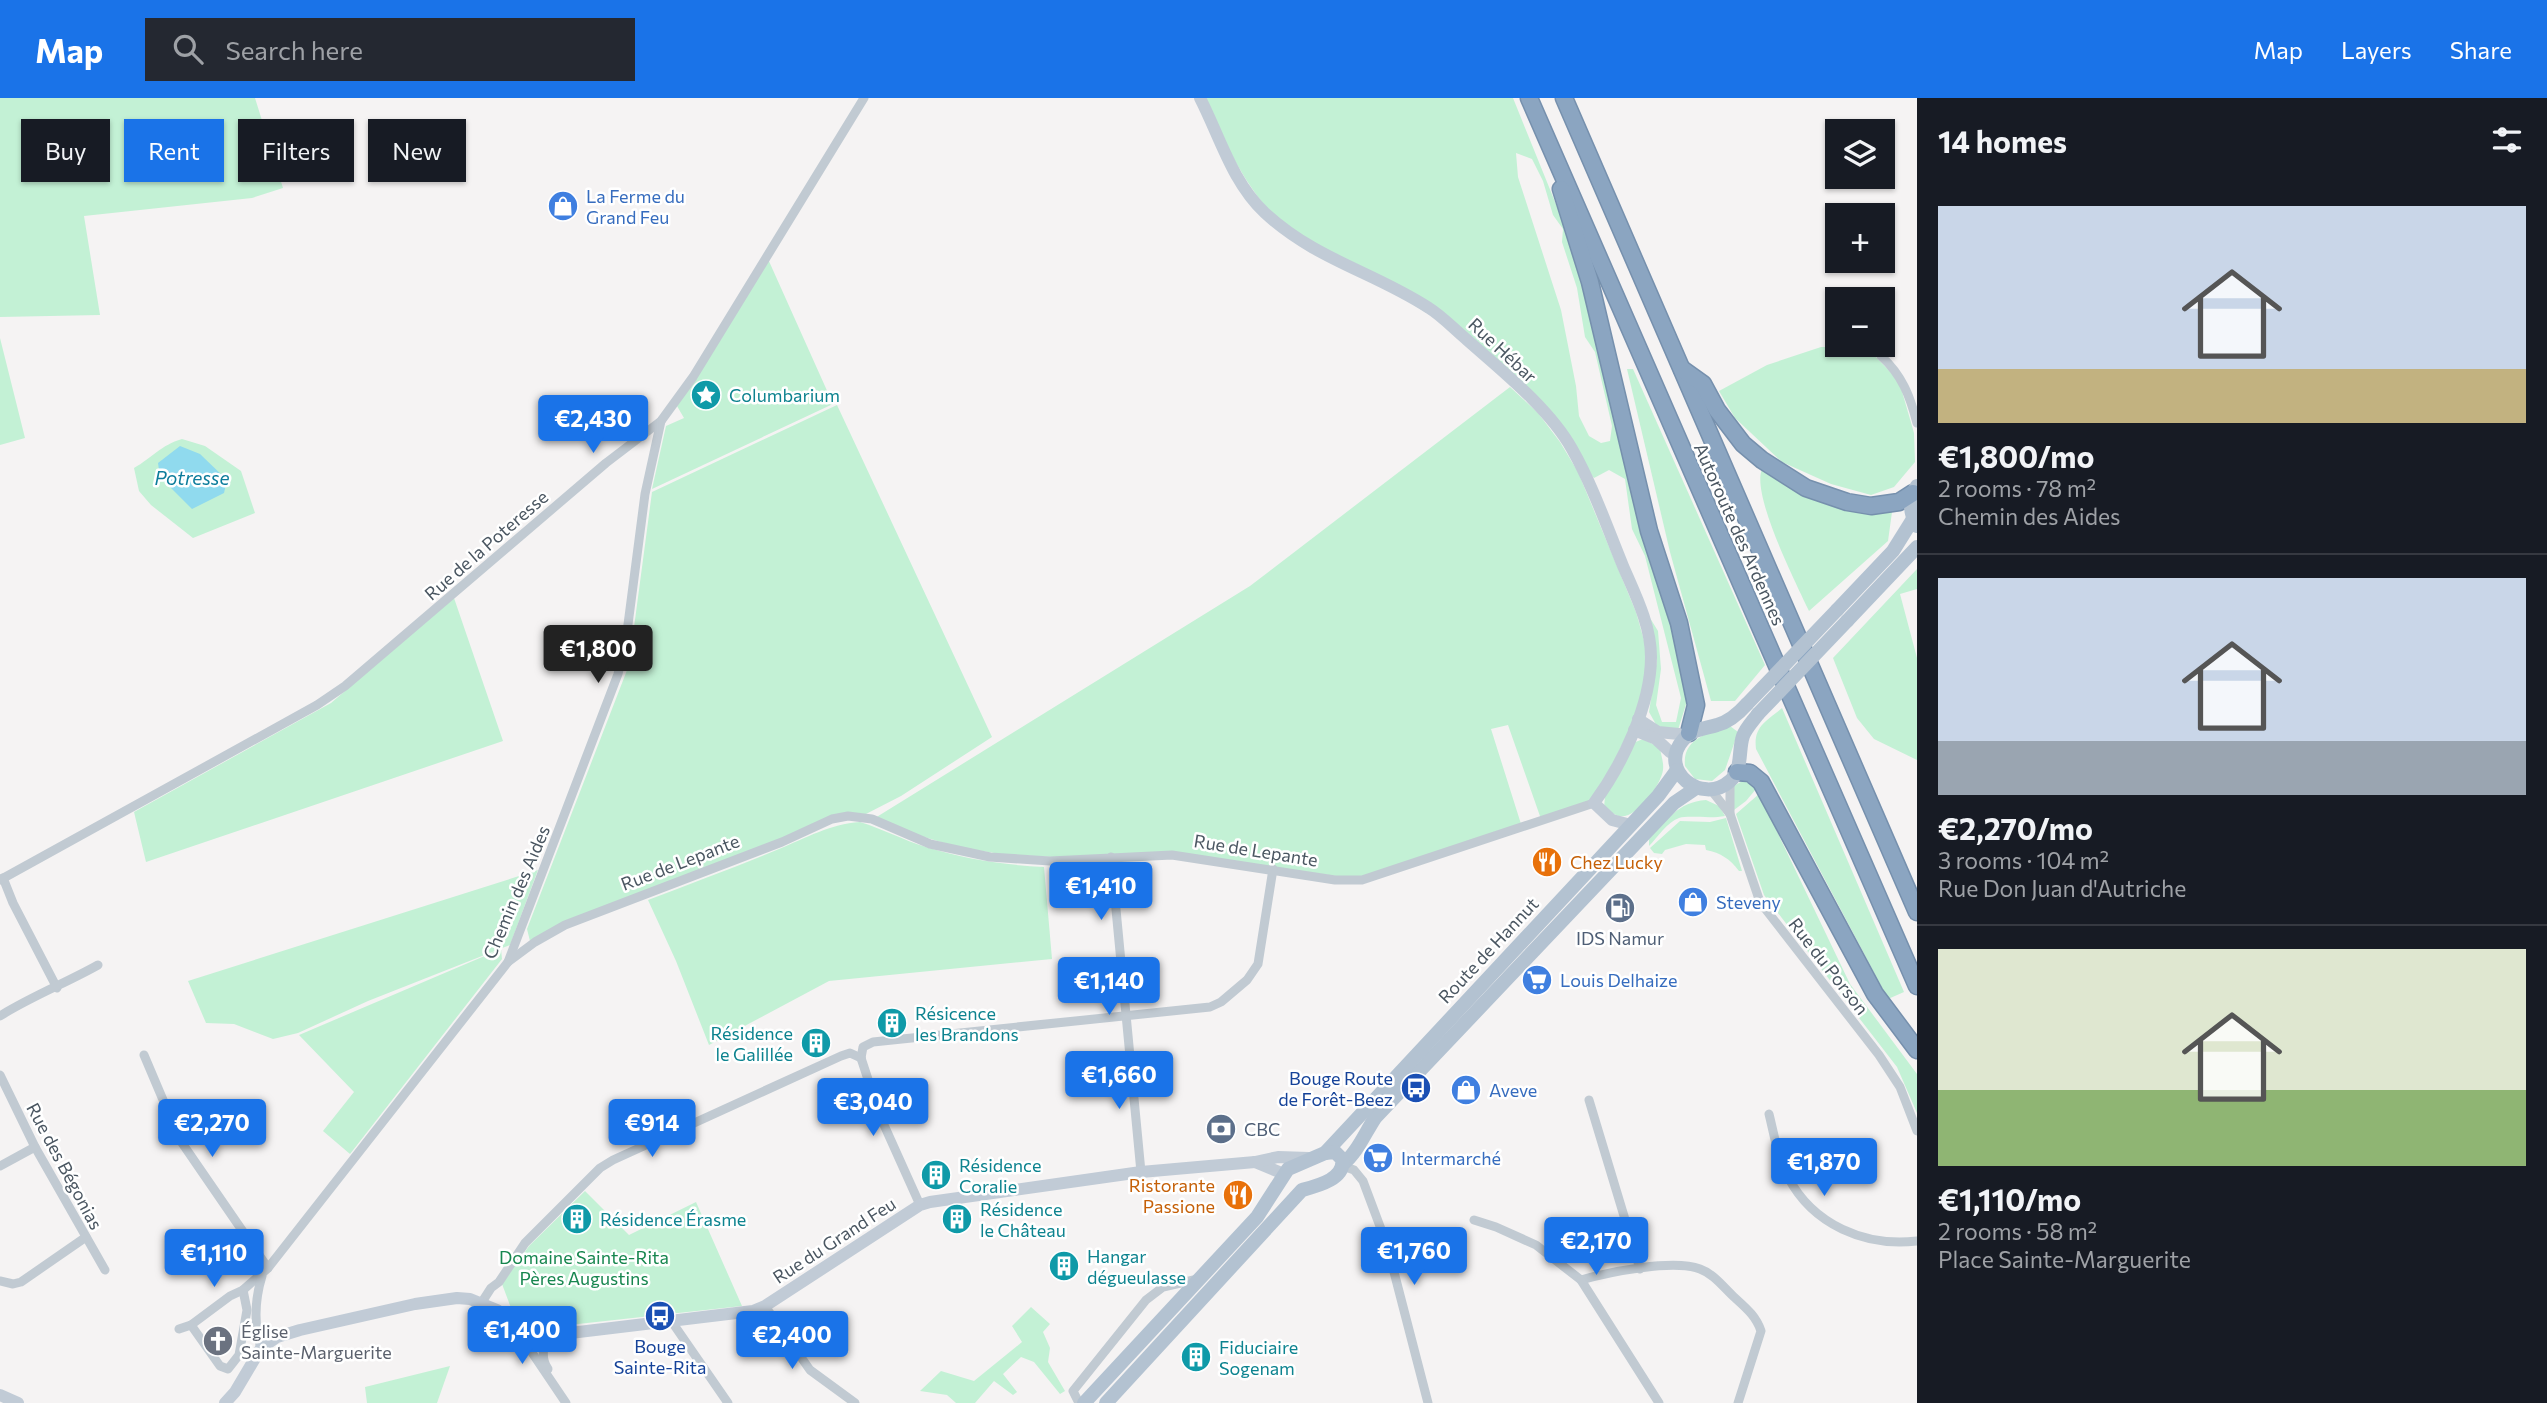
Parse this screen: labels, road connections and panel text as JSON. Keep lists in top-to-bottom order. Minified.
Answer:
{"streets":{"highway":["Autoroute des Ardennes"],"main road":["Route de Hannut"],"street":["Rue Hébar","Rue de la Poteresse","Rue de Lepante","Chemin des Aides","Rue du Porson","Rue des Bégonias","Rue du Grand Feu"]},"crossings":[["Rue de la Poteresse","Chemin des Aides"],["Rue de Lepante","Chemin des Aides"],["Chemin des Aides","Rue du Grand Feu"],["Route de Hannut","Rue du Grand Feu"]],"water":["Potresse"],"parks":["Domaine Sainte-Rita Pères Augustins"],"places":{"shop":["La Ferme du Grand Feu","Steveny","Aveve"],"place":["Columbarium"],"restaurant":["Chez Lucky","Ristorante Passione"],"fuel station":["IDS Namur"],"supermarket":["Louis Delhaize","Intermarché"],"building":["Résicence les Brandons","Résidence le Galillée","Résidence Coralie","Résidence Érasme","Résidence le Château","Hangar dégueulasse","Fiduciaire Sogenam"],"bus stop":["Bouge Route de Forêt-Beez","Bouge Sainte-Rita"],"bank":["CBC"],"church":["Église Sainte-Marguerite"]},"page":{"header":"Map","search":"Search here","nav":["Map","Layers","Share"],"heading":"14 homes","map_buttons":["+","−"],"chip":["Buy","Rent","Filters","New"],"list":[{"name":"€1,800/mo","note":"2 rooms · 78 m² · Chemin des Aides"},{"name":"€2,270/mo","note":"3 rooms · 104 m² · Rue Don Juan d'Autriche"},{"name":"€1,110/mo","note":"2 rooms · 58 m² · Place Sainte-Marguerite"}],"price":["€2,430","€1,800","€1,410","€1,140","€1,660","€3,040","€2,270","€914","€1,870","€2,170","€1,760","€1,110","€1,400","€2,400"]}}
